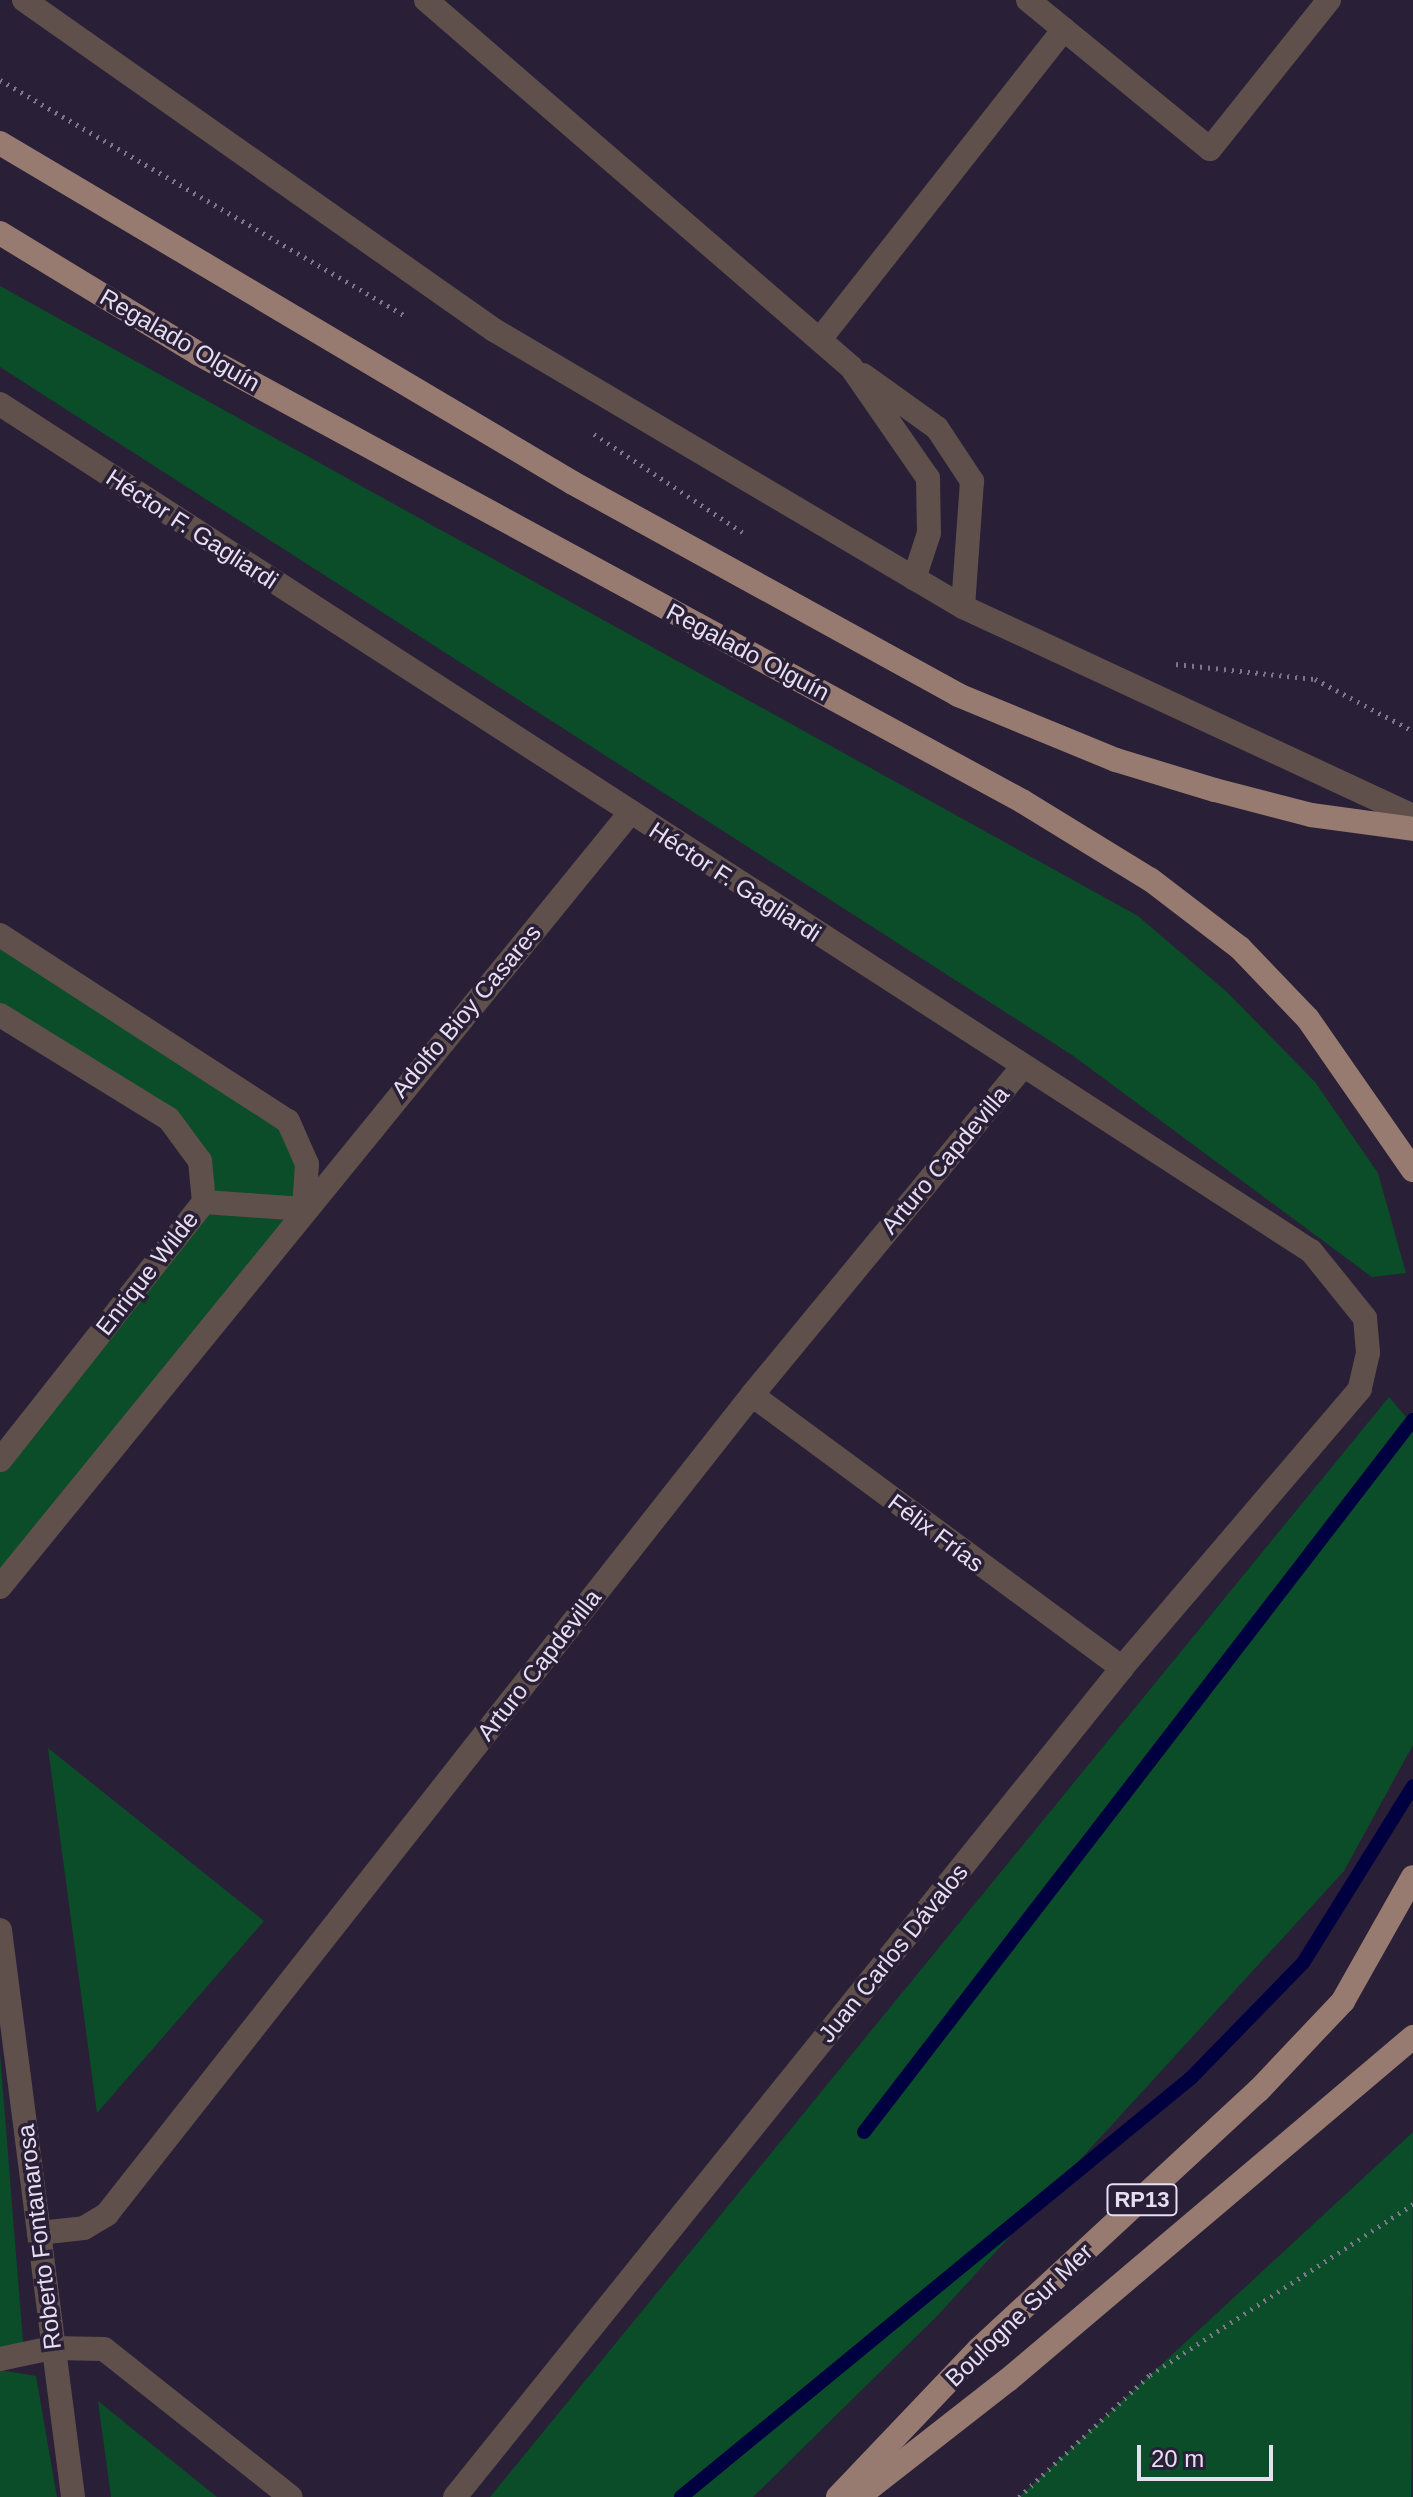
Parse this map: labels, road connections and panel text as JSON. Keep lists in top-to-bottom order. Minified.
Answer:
{"streets":{"main road":["Regalado Olguín","RP13","Boulogne Sur Mer"],"street":["Héctor F. Gagliardi","Adolfo Bioy Casares","Arturo Capdevilla","Enrique Wilde","Félix Frías","Juan Carlos Dávalos","Roberto Fontanarosa"]},"crossings":[["Héctor F. Gagliardi","Adolfo Bioy Casares"],["Héctor F. Gagliardi","Arturo Capdevilla"],["Héctor F. Gagliardi","Juan Carlos Dávalos"],["Arturo Capdevilla","Félix Frías"],["Arturo Capdevilla","Roberto Fontanarosa"],["Félix Frías","Juan Carlos Dávalos"]],"scale_bar":"20 m"}
